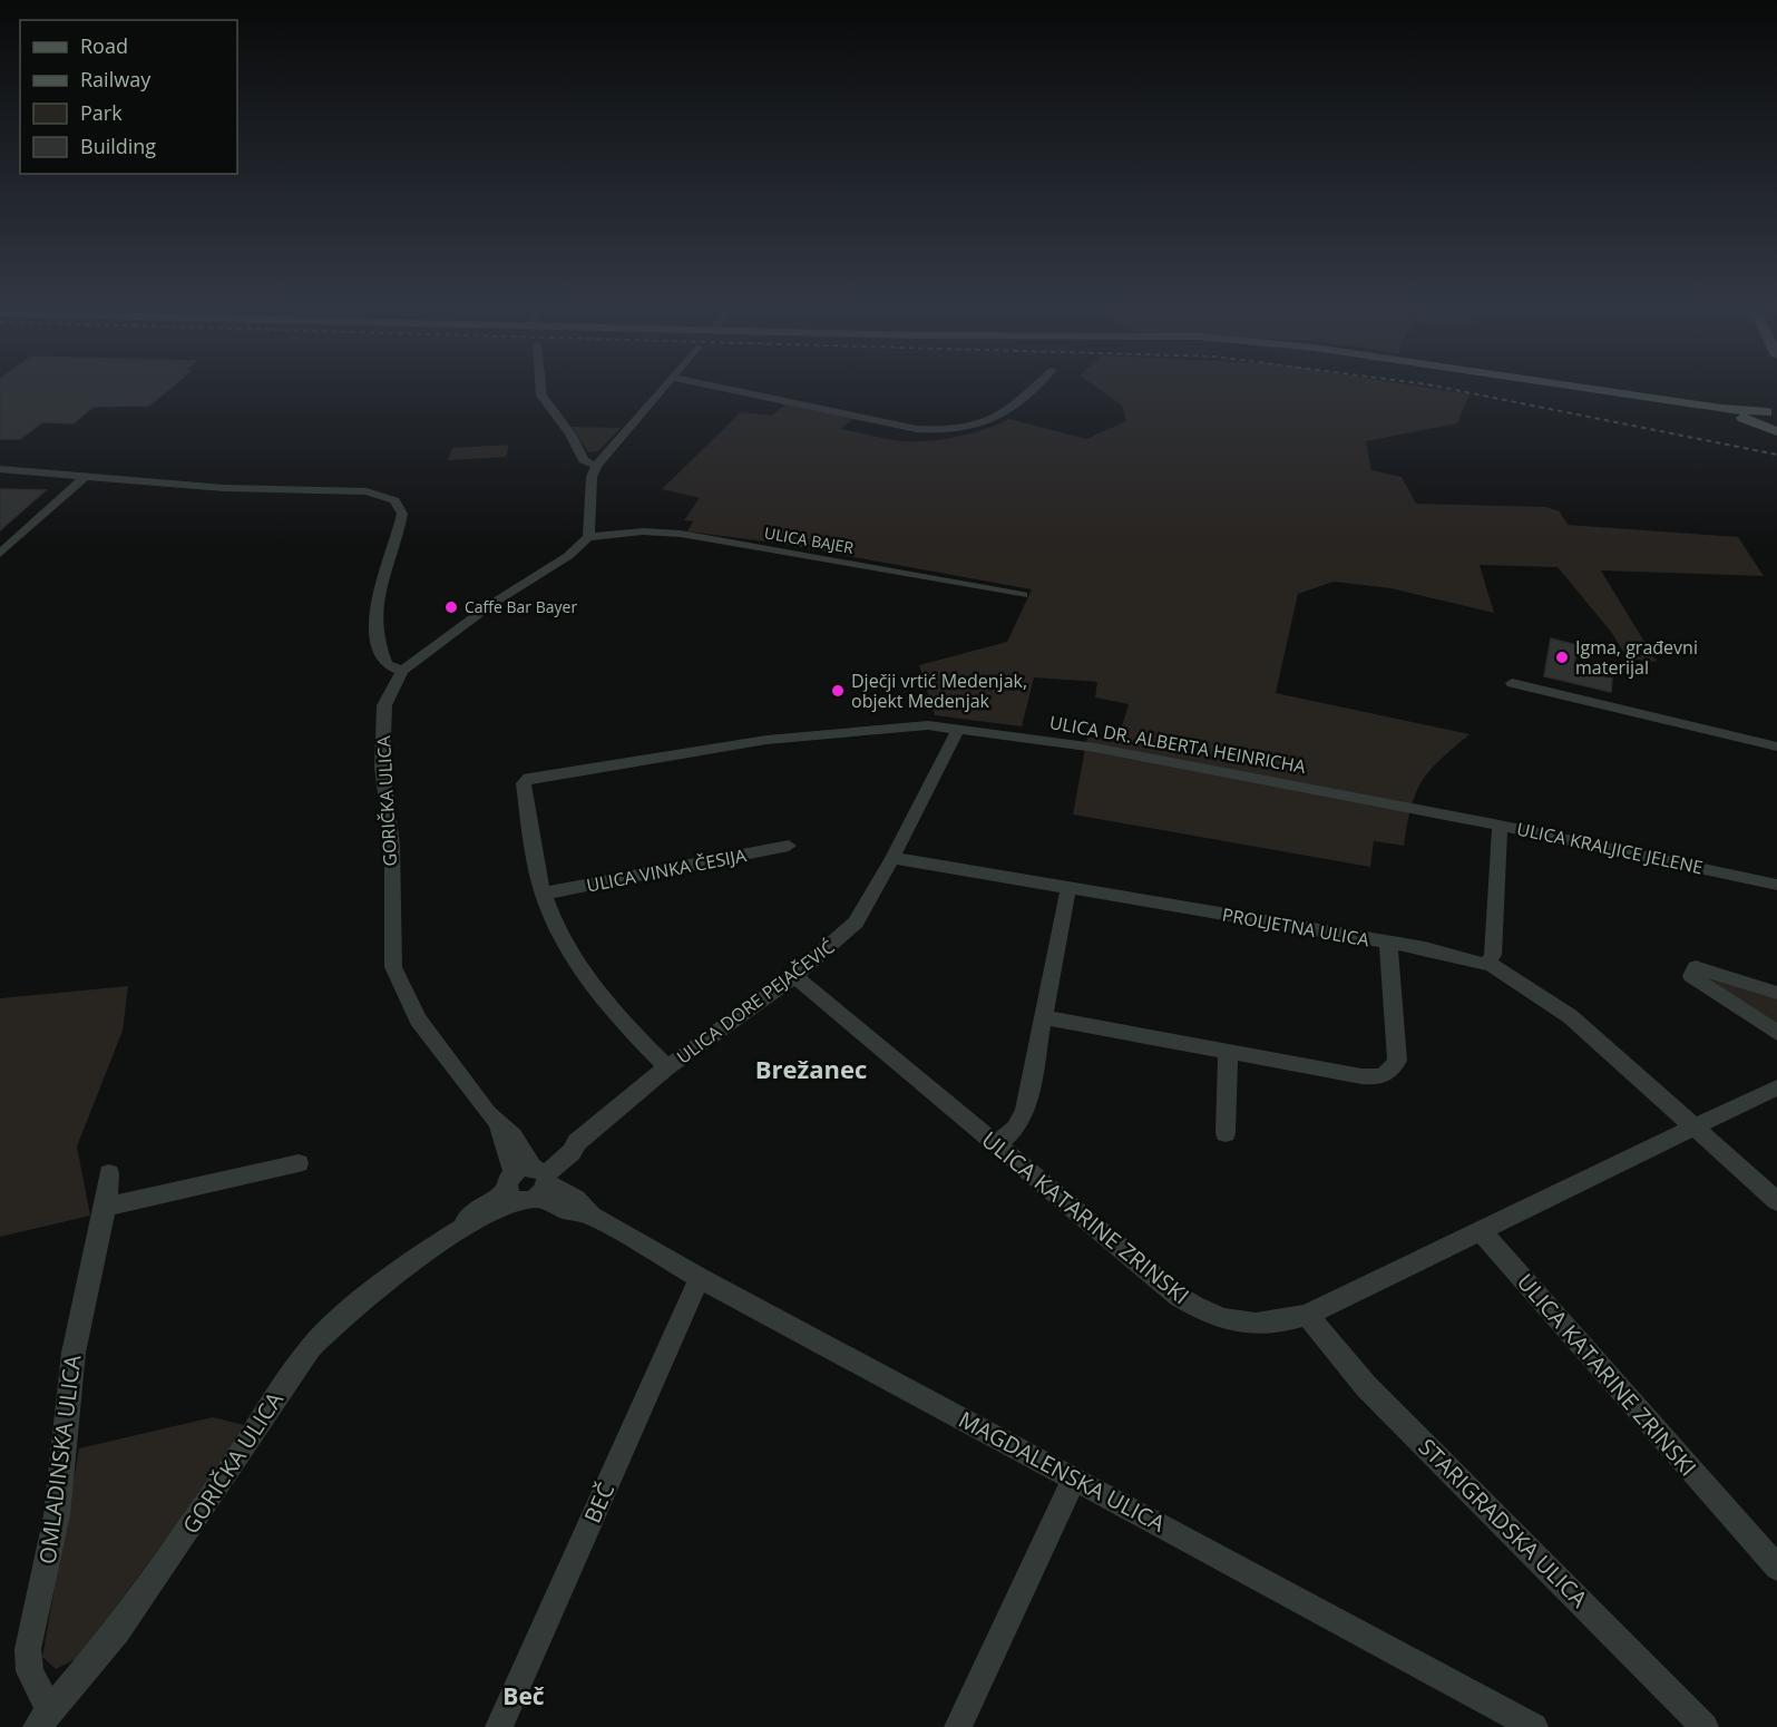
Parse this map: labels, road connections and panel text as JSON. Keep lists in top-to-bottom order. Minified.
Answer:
{"streets":{"street":["ULICA BAJER","ULICA DR. ALBERTA HEINRICHA","GORIČKA ULICA","ULICA KRALJICE JELENE","ULICA VINKA ČESIJA","PROLJETNA ULICA","ULICA DORE PEJAČEVIĆ","ULICA KATARINE ZRINSKI","OMLADINSKA ULICA","MAGDALENSKA ULICA","BEČ","STARIGRADSKA ULICA"]},"crossings":[["ULICA BAJER","GORIČKA ULICA"],["ULICA DR. ALBERTA HEINRICHA","ULICA KRALJICE JELENE"],["ULICA DR. ALBERTA HEINRICHA","ULICA VINKA ČESIJA"],["ULICA DR. ALBERTA HEINRICHA","ULICA DORE PEJAČEVIĆ"],["GORIČKA ULICA","ULICA DORE PEJAČEVIĆ"],["GORIČKA ULICA","OMLADINSKA ULICA"],["GORIČKA ULICA","MAGDALENSKA ULICA"],["PROLJETNA ULICA","ULICA DORE PEJAČEVIĆ"],["ULICA DORE PEJAČEVIĆ","ULICA KATARINE ZRINSKI"],["ULICA DORE PEJAČEVIĆ","MAGDALENSKA ULICA"],["ULICA KATARINE ZRINSKI","STARIGRADSKA ULICA"],["MAGDALENSKA ULICA","BEČ"]],"districts":["Brežanec","Beč"],"places":["Caffe Bar Bayer","Igma, građevni materijal","Dječji vrtić Medenjak, objekt Medenjak"],"legend":["Road","Railway","Park","Building"]}
